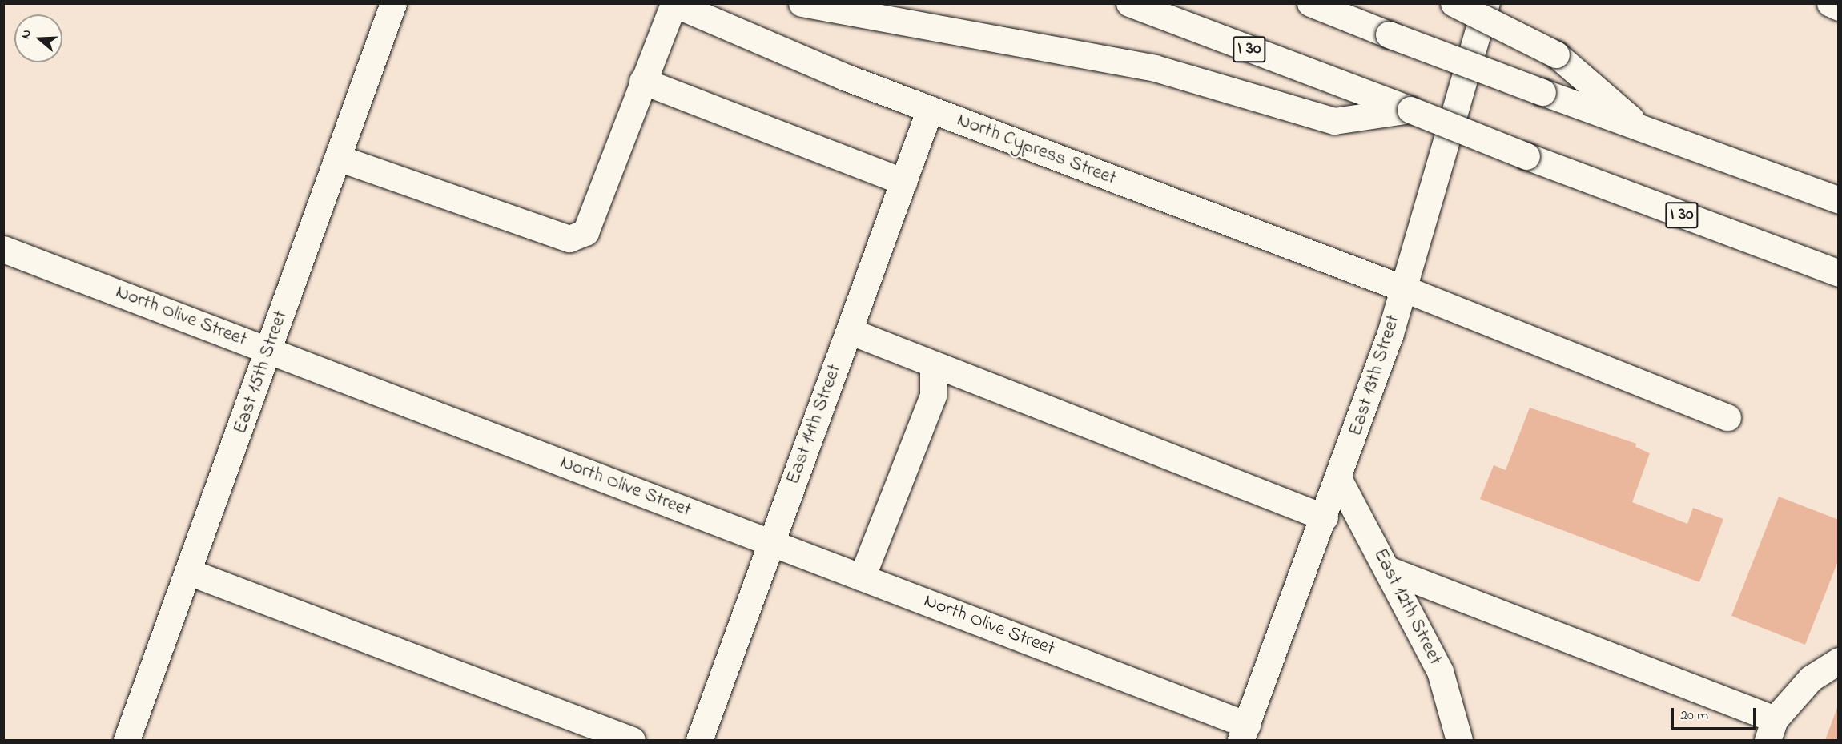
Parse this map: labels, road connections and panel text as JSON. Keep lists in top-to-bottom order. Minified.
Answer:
{"streets":{"main road":["I 30","North Cypress Street","North Olive Street","East 15th Street","East 13th Street","East 14th Street","East 12th Street"]},"crossings":[["North Cypress Street","East 13th Street"],["North Cypress Street","East 14th Street"],["North Olive Street","East 15th Street"],["North Olive Street","East 13th Street"],["North Olive Street","East 14th Street"],["East 13th Street","East 12th Street"]],"scale_bar":"20 m","north":"left"}
